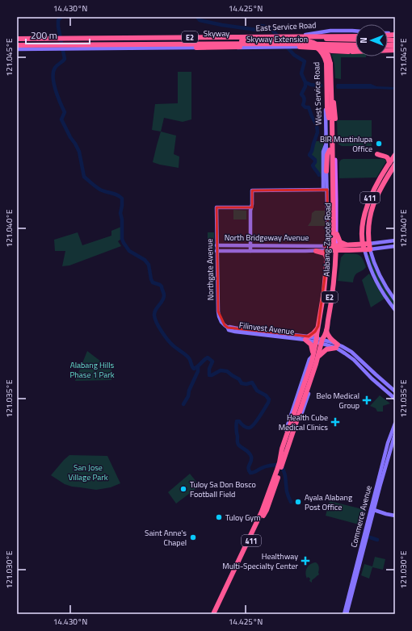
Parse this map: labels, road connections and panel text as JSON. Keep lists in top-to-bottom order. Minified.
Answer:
{"streets":{"highway":["Skyway","E2","Skyway Extension","411","Alabang-Zapote Road"],"main road":["East Service Road","West Service Road","North Bridgeway Avenue","Northgate Avenue","Filinvest Avenue","Commerce Avenue"]},"crossings":[["East Service Road","E2"],["Skyway","E2"],["Skyway","Skyway Extension"],["Skyway","West Service Road"],["Skyway","North Bridgeway Avenue"],["Skyway","Alabang-Zapote Road"],["Skyway","Filinvest Avenue"],["E2","Skyway Extension"],["E2","West Service Road"],["E2","Alabang-Zapote Road"],["West Service Road","North Bridgeway Avenue"],["West Service Road","Alabang-Zapote Road"],["North Bridgeway Avenue","Alabang-Zapote Road"],["North Bridgeway Avenue","Northgate Avenue"],["Alabang-Zapote Road","Filinvest Avenue"],["Northgate Avenue","Filinvest Avenue"]],"parks":["Alabang Hills Phase 1 Park","San Jose Village Park"],"places":{"other":["BIR Muntinlupa Office","Tuloy Sa Don Bosco Football Field","Ayala Alabang Post Office","Tuloy Gym","Saint Anne's Chapel"],"health":["Belo Medical Group","Health Cube Medical Clinics","Healthway Multi-Specialty Center"]},"scale_bar":"200 m","north":"left","coordinates":["14.430°N","14.425°N","121.045°E","121.040°E","121.035°E","121.030°E"]}
